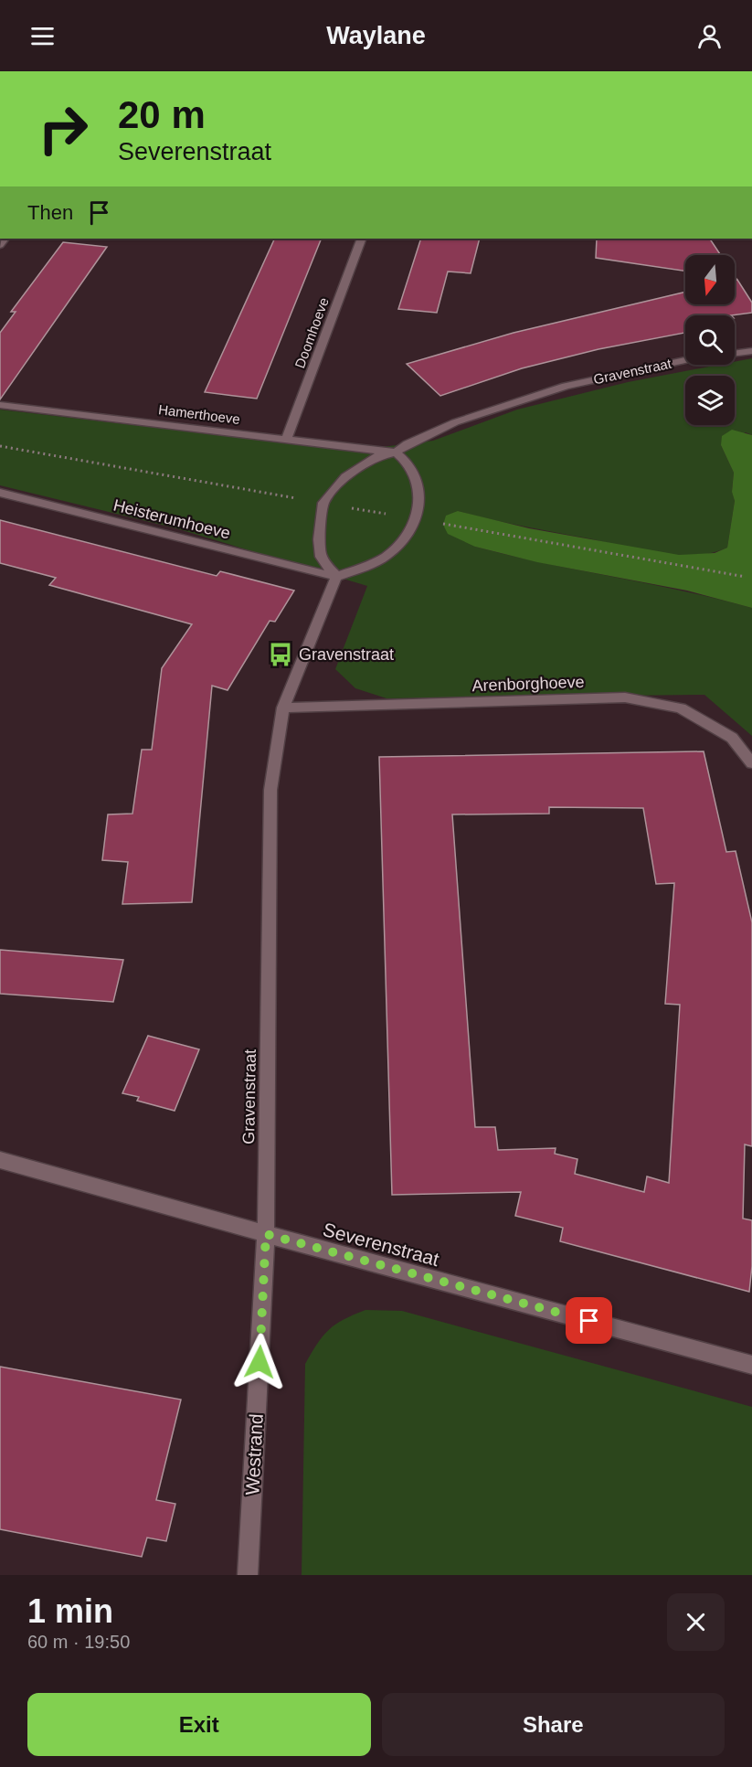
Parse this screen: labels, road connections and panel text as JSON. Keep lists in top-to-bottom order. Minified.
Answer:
{"streets":{"street":["Doomhoeve","Gravenstraat","Hamerthoeve","Heisterumhoeve","Arenborghoeve","Severenstraat","Westrand"]},"crossings":[["Doomhoeve","Hamerthoeve"],["Gravenstraat","Hamerthoeve"],["Gravenstraat","Heisterumhoeve"],["Gravenstraat","Arenborghoeve"],["Gravenstraat","Severenstraat"],["Gravenstraat","Westrand"],["Severenstraat","Westrand"]],"places":{"bus stop":["Gravenstraat"]},"north":"bottom","page":{"header":"Waylane","turn":["20 m","Severenstraat"],"then":"Then","heading":["1 min","60 m · 19:50"],"buttons":["Exit","Share"]}}
